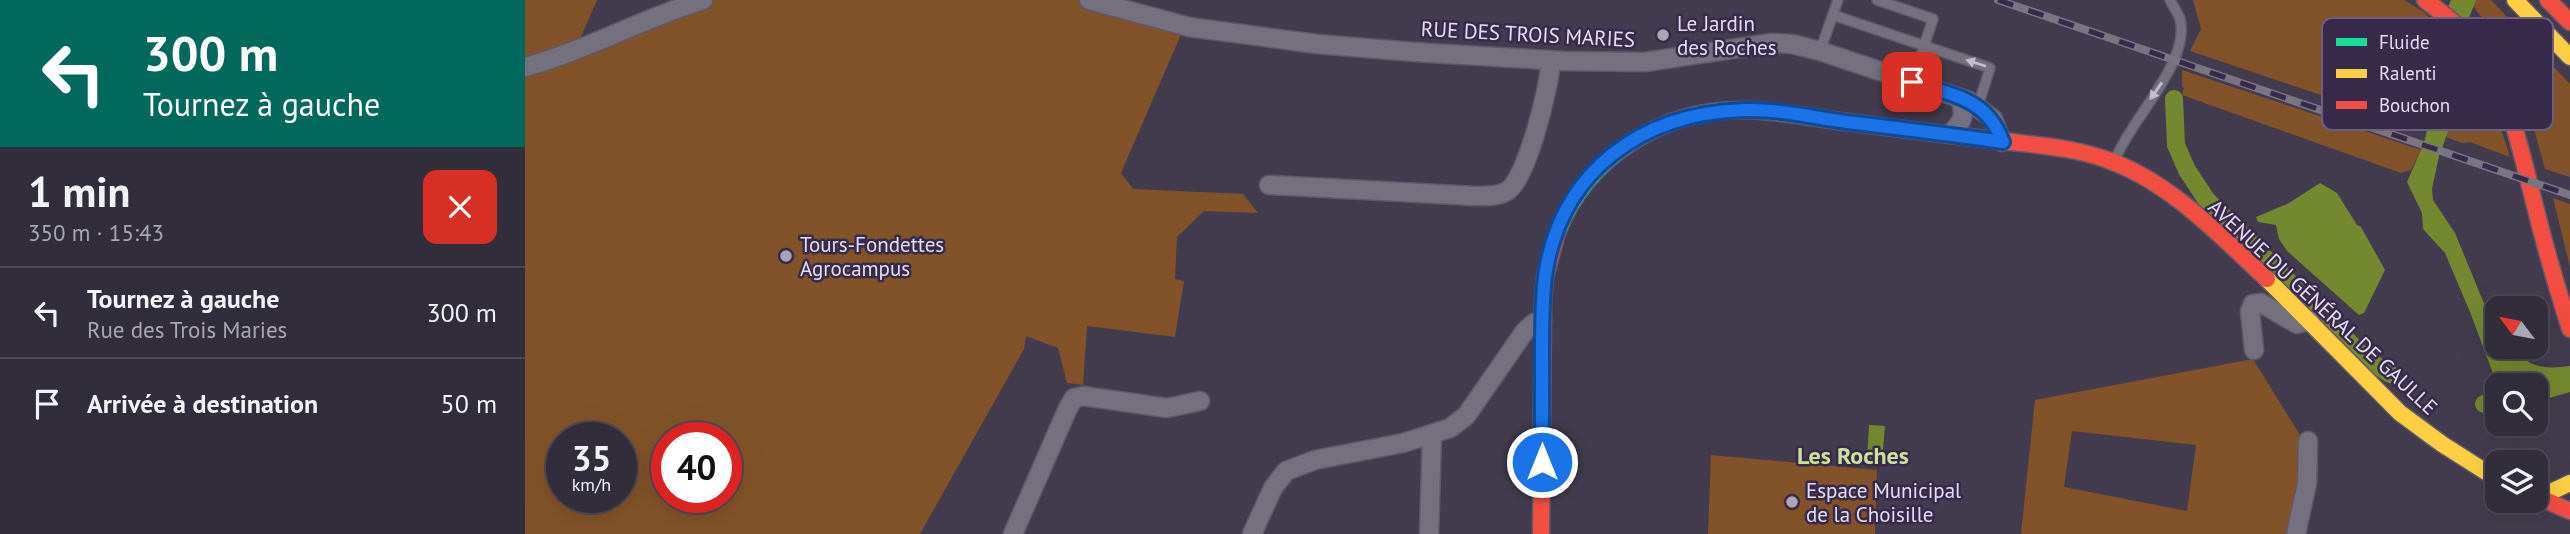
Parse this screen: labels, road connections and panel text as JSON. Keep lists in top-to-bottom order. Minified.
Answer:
{"streets":{"main road":["AVENUE DU GÉNÉRAL DE GAULLE"],"street":["RUE DES TROIS MARIES"]},"districts":["Les Roches"],"places":["Le Jardin des Roches","Tours-Fondettes Agrocampus","Espace Municipal de la Choisille"],"legend":["Fluide","Ralenti","Bouchon"],"north":"top left","page":{"turn":["300 m","Tournez à gauche"],"heading":["1 min","350 m · 15:43"],"list":[{"name":"Tournez à gauche","note":"Rue des Trois Maries","value":"300 m"},{"name":"Arrivée à destination","value":"50 m"}],"speed":"35 km/h","limit":"40"}}
